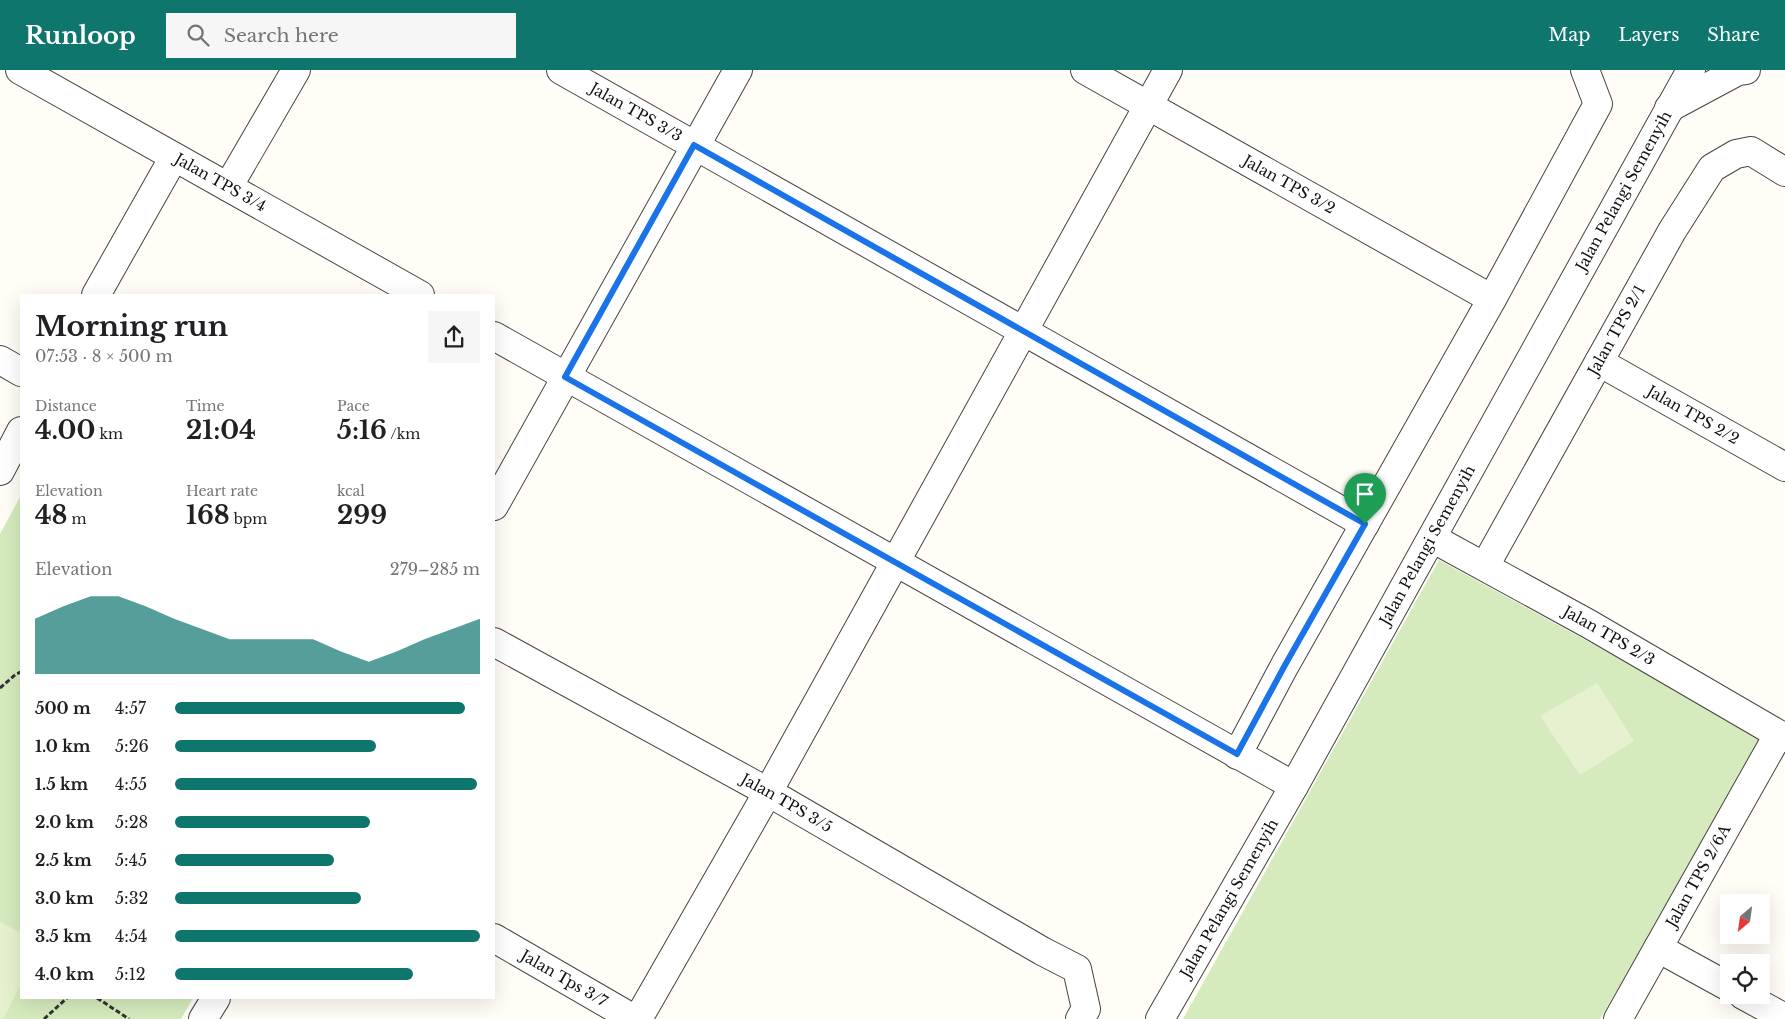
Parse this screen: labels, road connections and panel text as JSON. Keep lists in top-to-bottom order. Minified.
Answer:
{"streets":{"street":["Jalan TPS 3/3","Jalan TPS 3/4","Jalan TPS 3/2","Jalan Pelangi Semenyih","Jalan TPS 2/1","Jalan TPS 2/2","Jalan TPS 2/3","Jalan TPS 3/5","Jalan TPS 2/6A","Jalan Tps 3/7"]},"crossings":[["Jalan Pelangi Semenyih","Jalan TPS 2/3"],["Jalan TPS 2/1","Jalan TPS 2/2"],["Jalan TPS 2/1","Jalan TPS 2/3"],["Jalan TPS 2/3","Jalan TPS 2/6A"]],"north":"bottom left","page":{"header":"Runloop","search":"Search here","nav":["Map","Layers","Share"],"heading":["Morning run","07:53 · 8 × 500 m"],"stats":[["Distance","4.00 km"],["Time","21:04"],["Pace","5:16 /km"],["Elevation","48 m"],["Heart rate","168 bpm"],["kcal","299"]],"chart":["Elevation","279–285 m"],"list":[{"name":"500 m","note":"4:57"},{"name":"1.0 km","note":"5:26"},{"name":"1.5 km","note":"4:55"},{"name":"2.0 km","note":"5:28"},{"name":"2.5 km","note":"5:45"},{"name":"3.0 km","note":"5:32"},{"name":"3.5 km","note":"4:54"},{"name":"4.0 km","note":"5:12"}]}}
